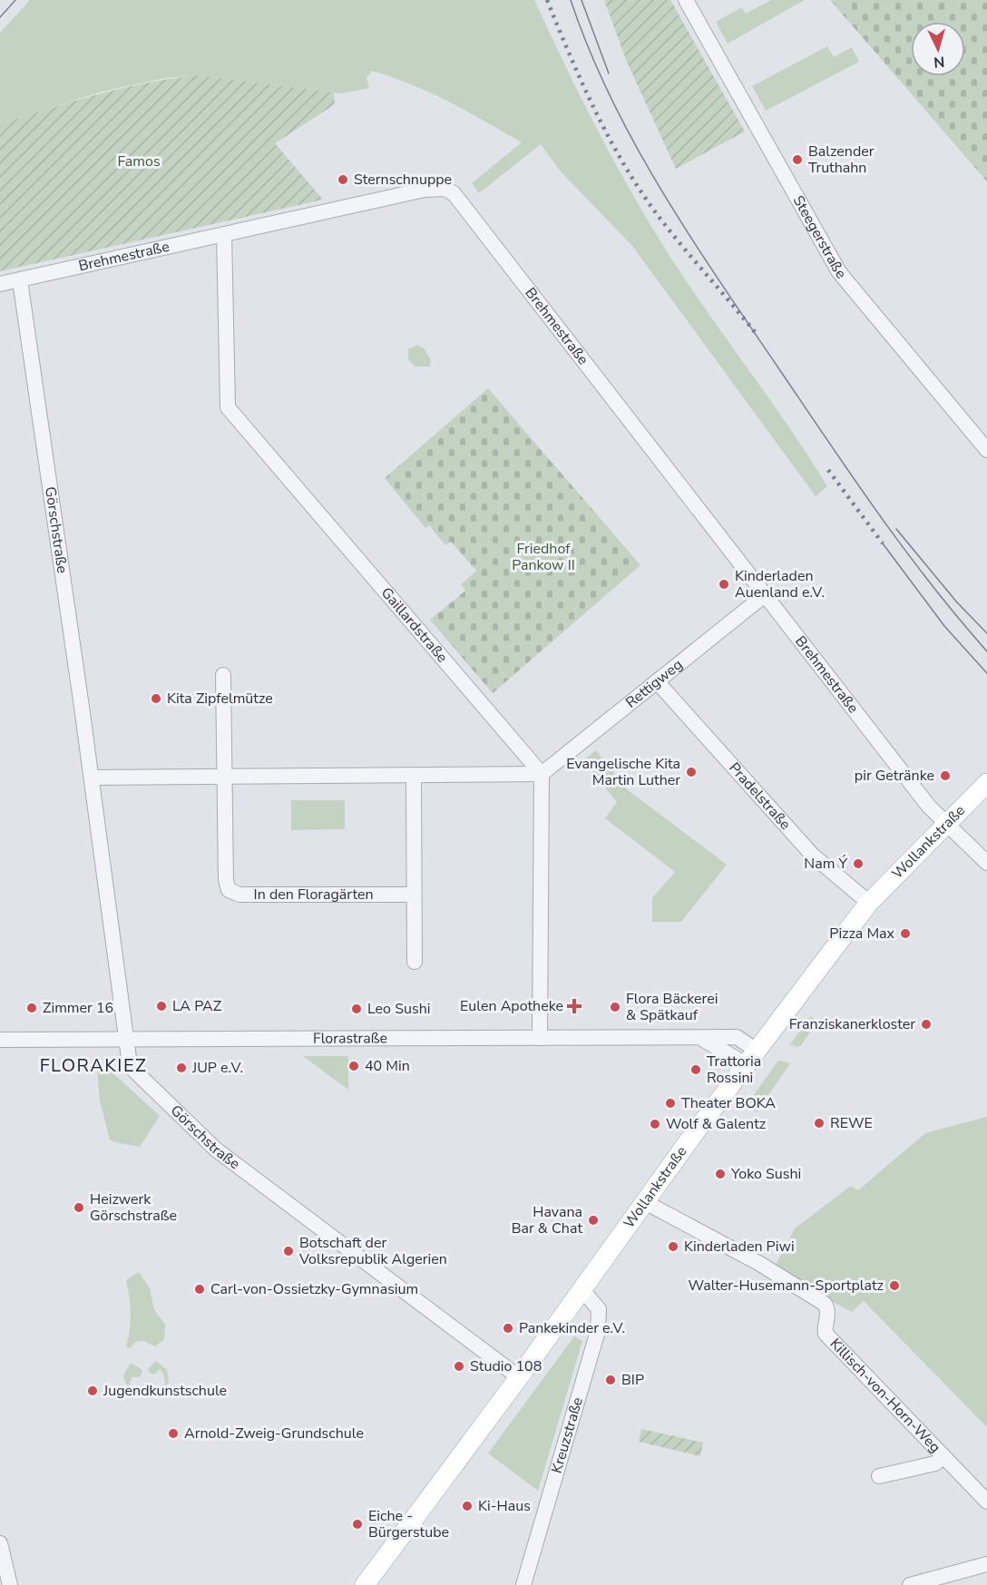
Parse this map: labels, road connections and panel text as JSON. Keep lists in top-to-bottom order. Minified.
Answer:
{"streets":{"main road":["Wollankstraße"],"street":["Steegerstraße","Brehmestraße","Görschstraße","Gaillardstraße","Rettigweg","Pradelstraße","In den Floragärten","Florastraße","Killisch-von-Horn-Weg","Kreuzstraße"]},"crossings":[["Brehmestraße","Görschstraße"],["Brehmestraße","Gaillardstraße"],["Brehmestraße","Rettigweg"],["Brehmestraße","Wollankstraße"],["Görschstraße","Wollankstraße"],["Görschstraße","Florastraße"],["Gaillardstraße","Rettigweg"],["Rettigweg","Pradelstraße"],["Pradelstraße","Wollankstraße"],["Wollankstraße","Florastraße"],["Wollankstraße","Killisch-von-Horn-Weg"],["Wollankstraße","Kreuzstraße"]],"districts":["FLORAKIEZ"],"parks":["Famos","Friedhof Pankow II"],"places":{"other":["Balzender Truthahn","Sternschnuppe","Kinderladen Auenland e.V.","Kita Zipfelmütze","Evangelische Kita Martin Luther","pir Getränke","Nam Ý","Pizza Max","LA PAZ","Flora Bäckerei & Spätkauf","Zimmer 16","Leo Sushi","Franziskanerkloster","40 Min","JUP e.V.","Trattoria Rossini","Theater BOKA","REWE","Wolf & Galentz","Yoko Sushi","Heizwerk Görschstraße","Havana Bar & Chat","Kinderladen Piwi","Botschaft der Volksrepublik Algerien","Walter-Husemann-Sportplatz","Carl-von-Ossietzky-Gymnasium","Pankekinder e.V.","Studio 108","BIP","Jugendkunstschule","Arnold-Zweig-Grundschule","Ki-Haus","Eiche - Bürgerstube"],"health":["Eulen Apotheke"]},"north":"bottom"}
